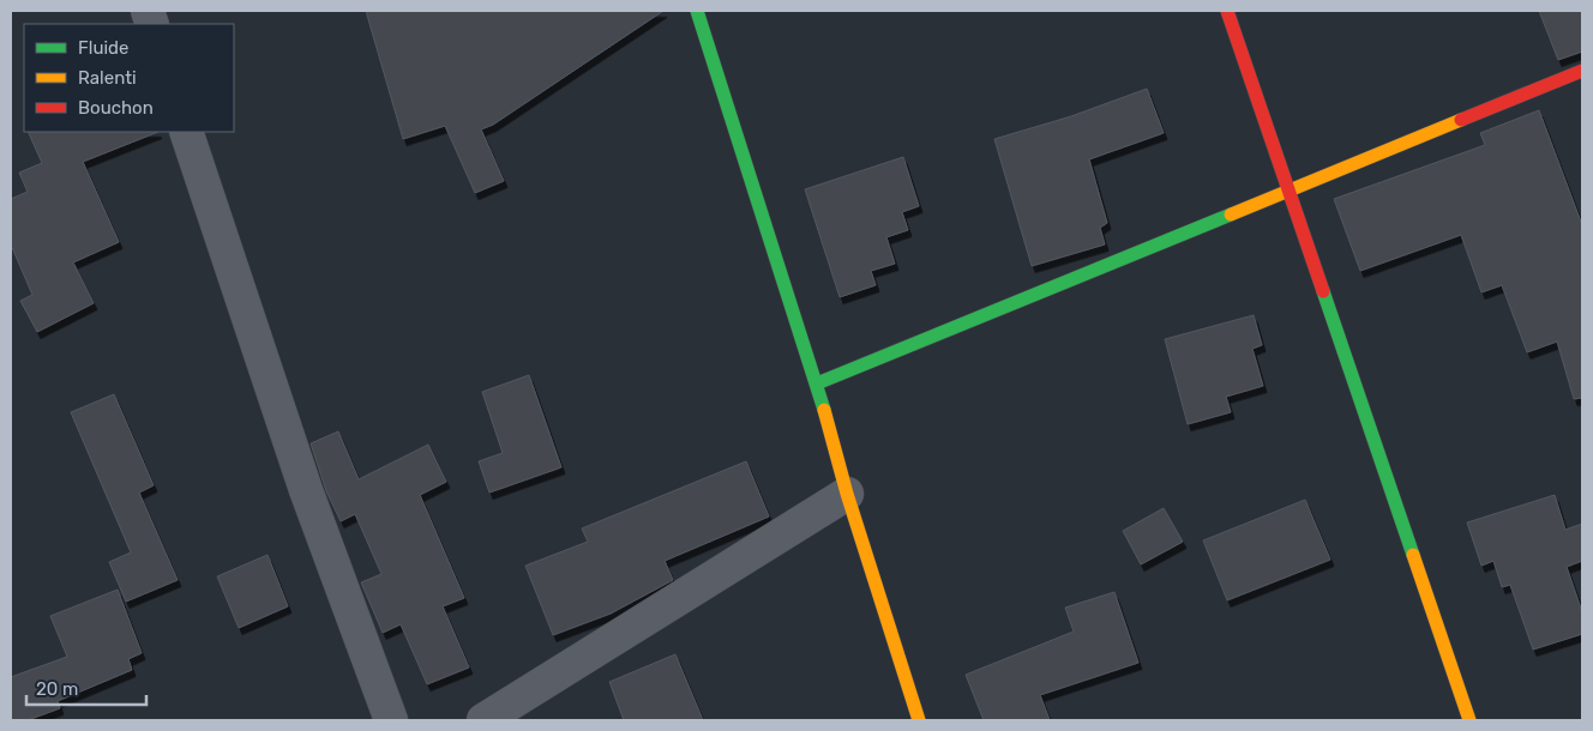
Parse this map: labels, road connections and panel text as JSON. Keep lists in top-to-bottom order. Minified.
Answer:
{"legend":["Fluide","Ralenti","Bouchon"],"scale_bar":"20 m"}
